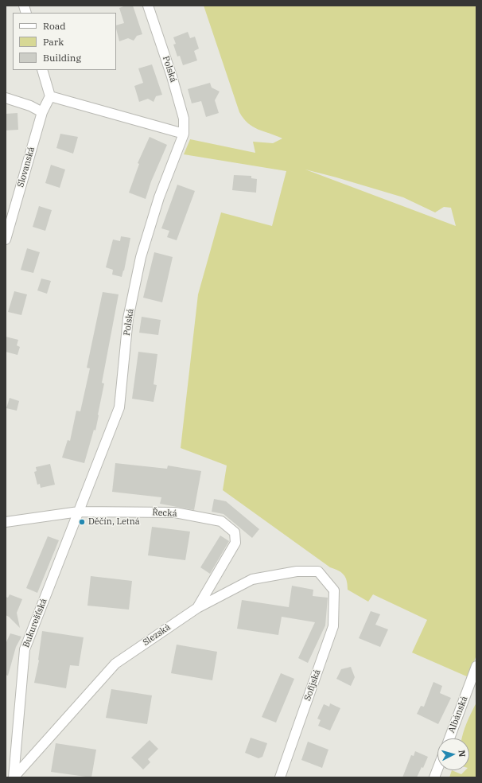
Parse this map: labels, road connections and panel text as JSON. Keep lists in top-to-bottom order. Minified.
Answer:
{"streets":{"street":["Polská","Slovanská","Řecká","Bukurešťská","Slezská","Sofijská","Albánská"]},"crossings":[["Polská","Řecká"],["Polská","Bukurešťská"],["Řecká","Bukurešťská"],["Řecká","Slezská"],["Bukurešťská","Slezská"],["Slezská","Sofijská"]],"places":["Děčín, Letná"],"legend":["Road","Park","Building"],"north":"right"}
